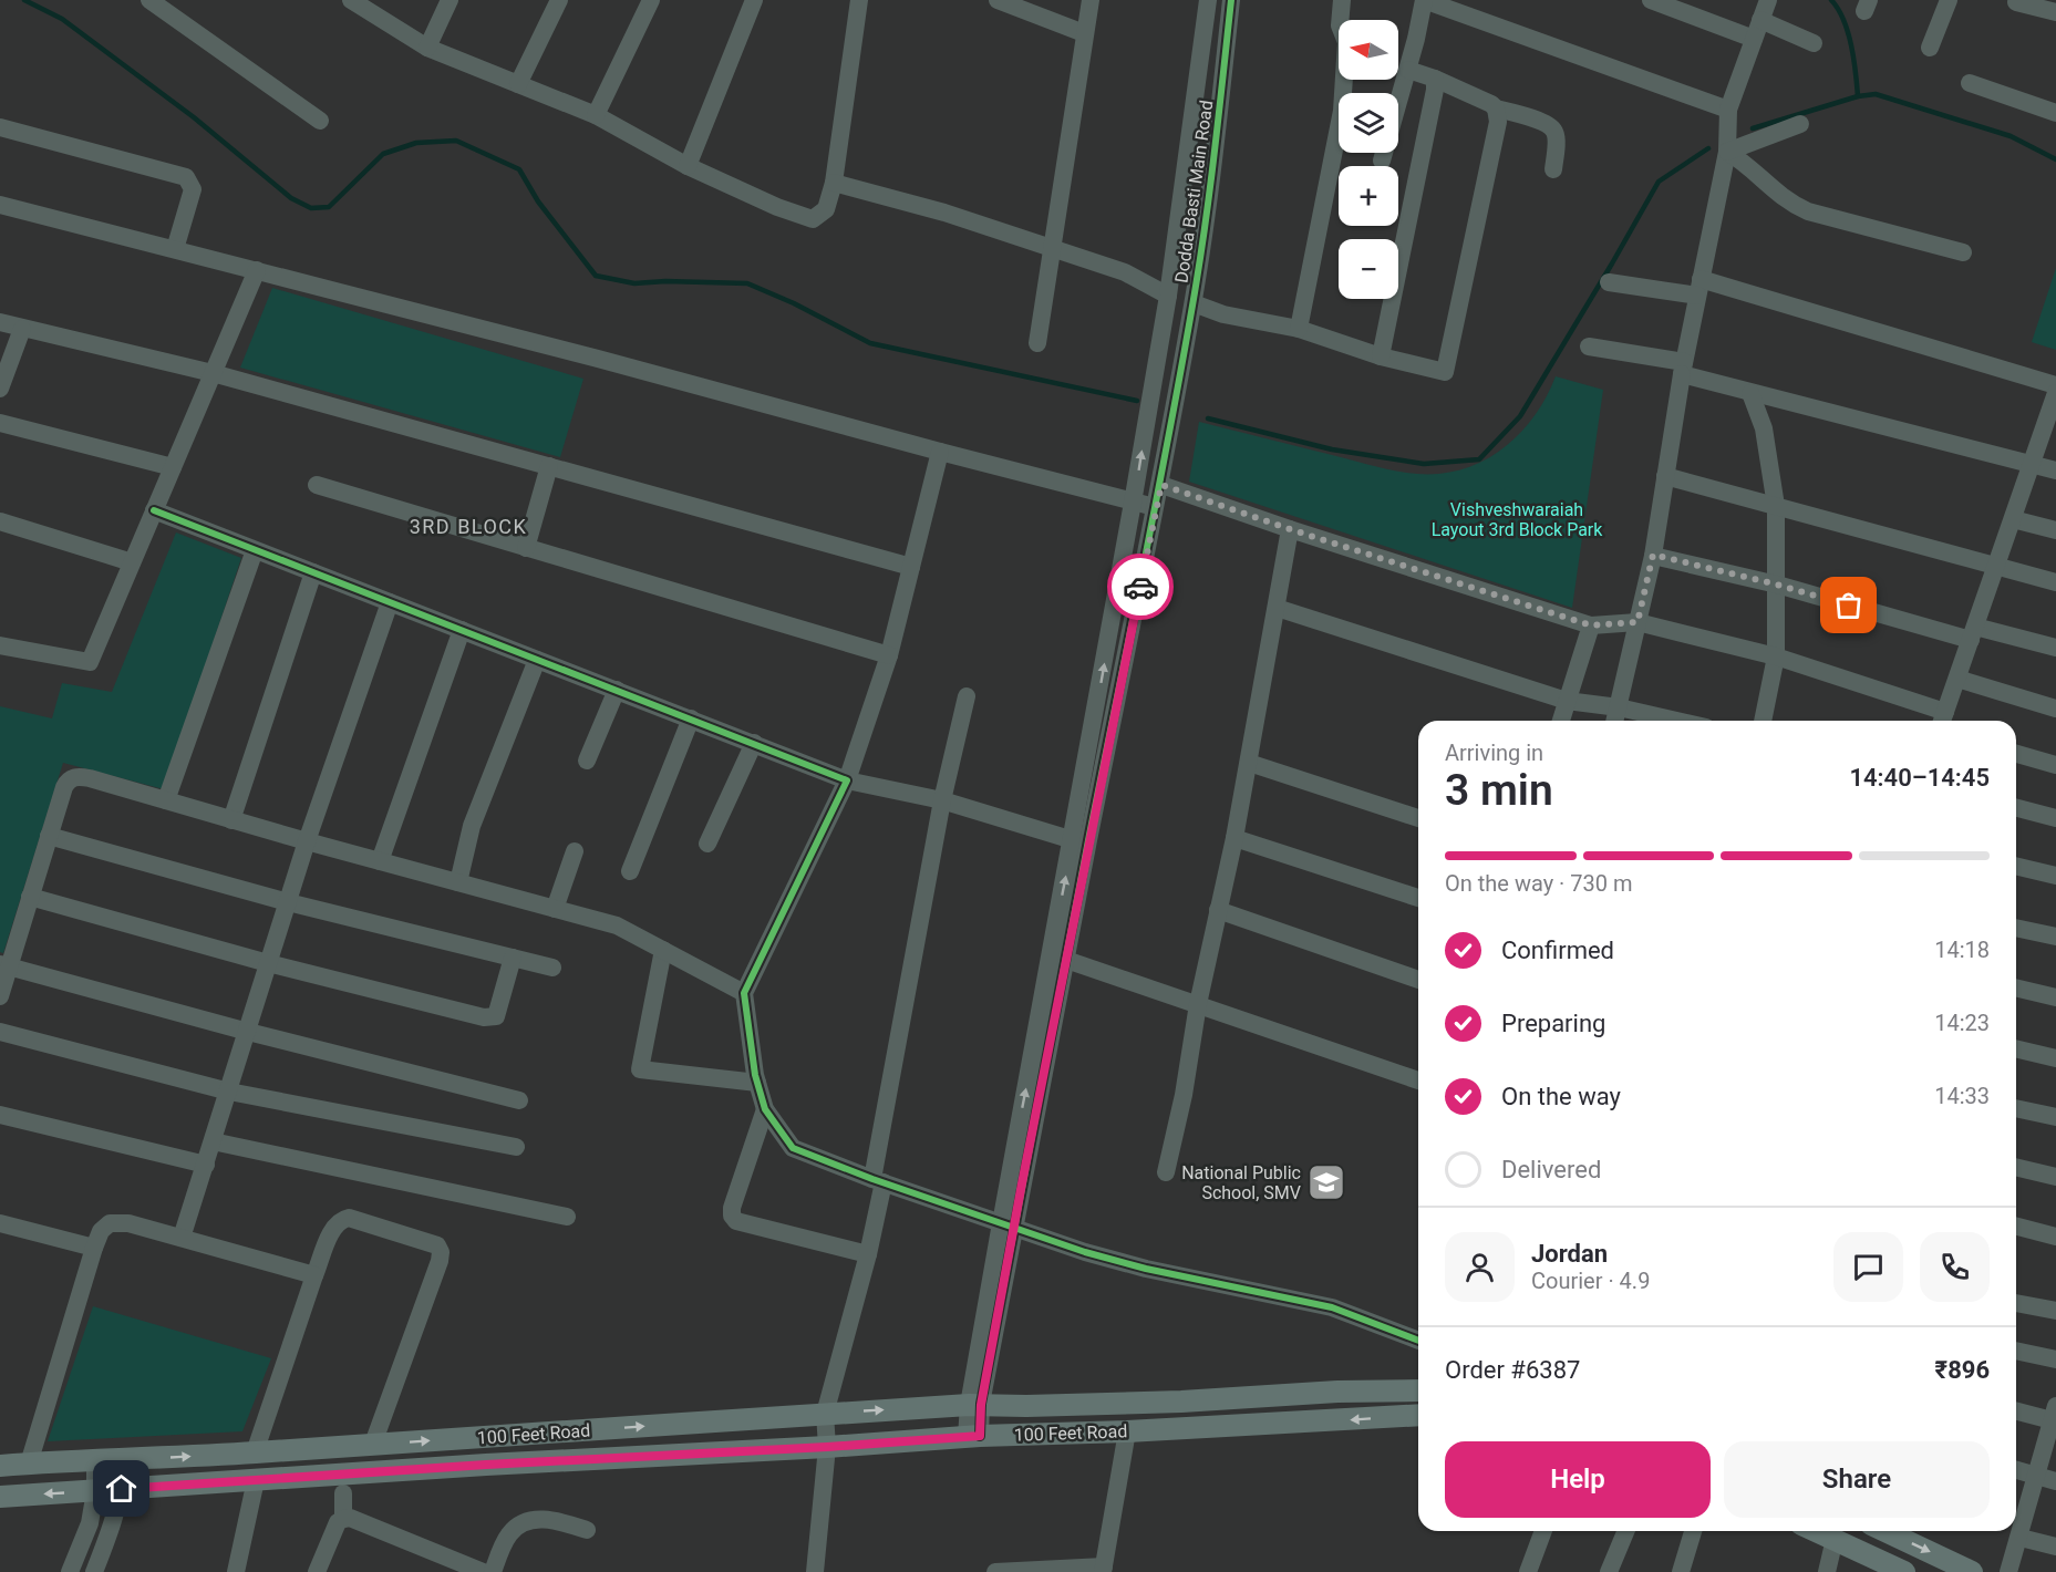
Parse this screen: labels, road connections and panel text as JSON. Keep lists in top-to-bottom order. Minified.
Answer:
{"streets":{"main road":["100 Feet Road"],"street":["Dodda Basti Main Road"]},"crossings":[["Dodda Basti Main Road","100 Feet Road"]],"districts":["3RD BLOCK"],"parks":["Vishveshwaraiah Layout 3rd Block Park"],"places":{"school or university":["National Public School, SMV"]},"north":"left","page":{"map_buttons":["+","−"],"heading":["3 min","Arriving in","14:40–14:45"],"panel":["Jordan","Courier · 4.9","Order #6387","₹896"],"bar":"On the way · 730 m","list":[["Confirmed","14:18"],["Preparing","14:23"],["On the way","14:33"],"Delivered"],"buttons":["Help","Share"]}}
